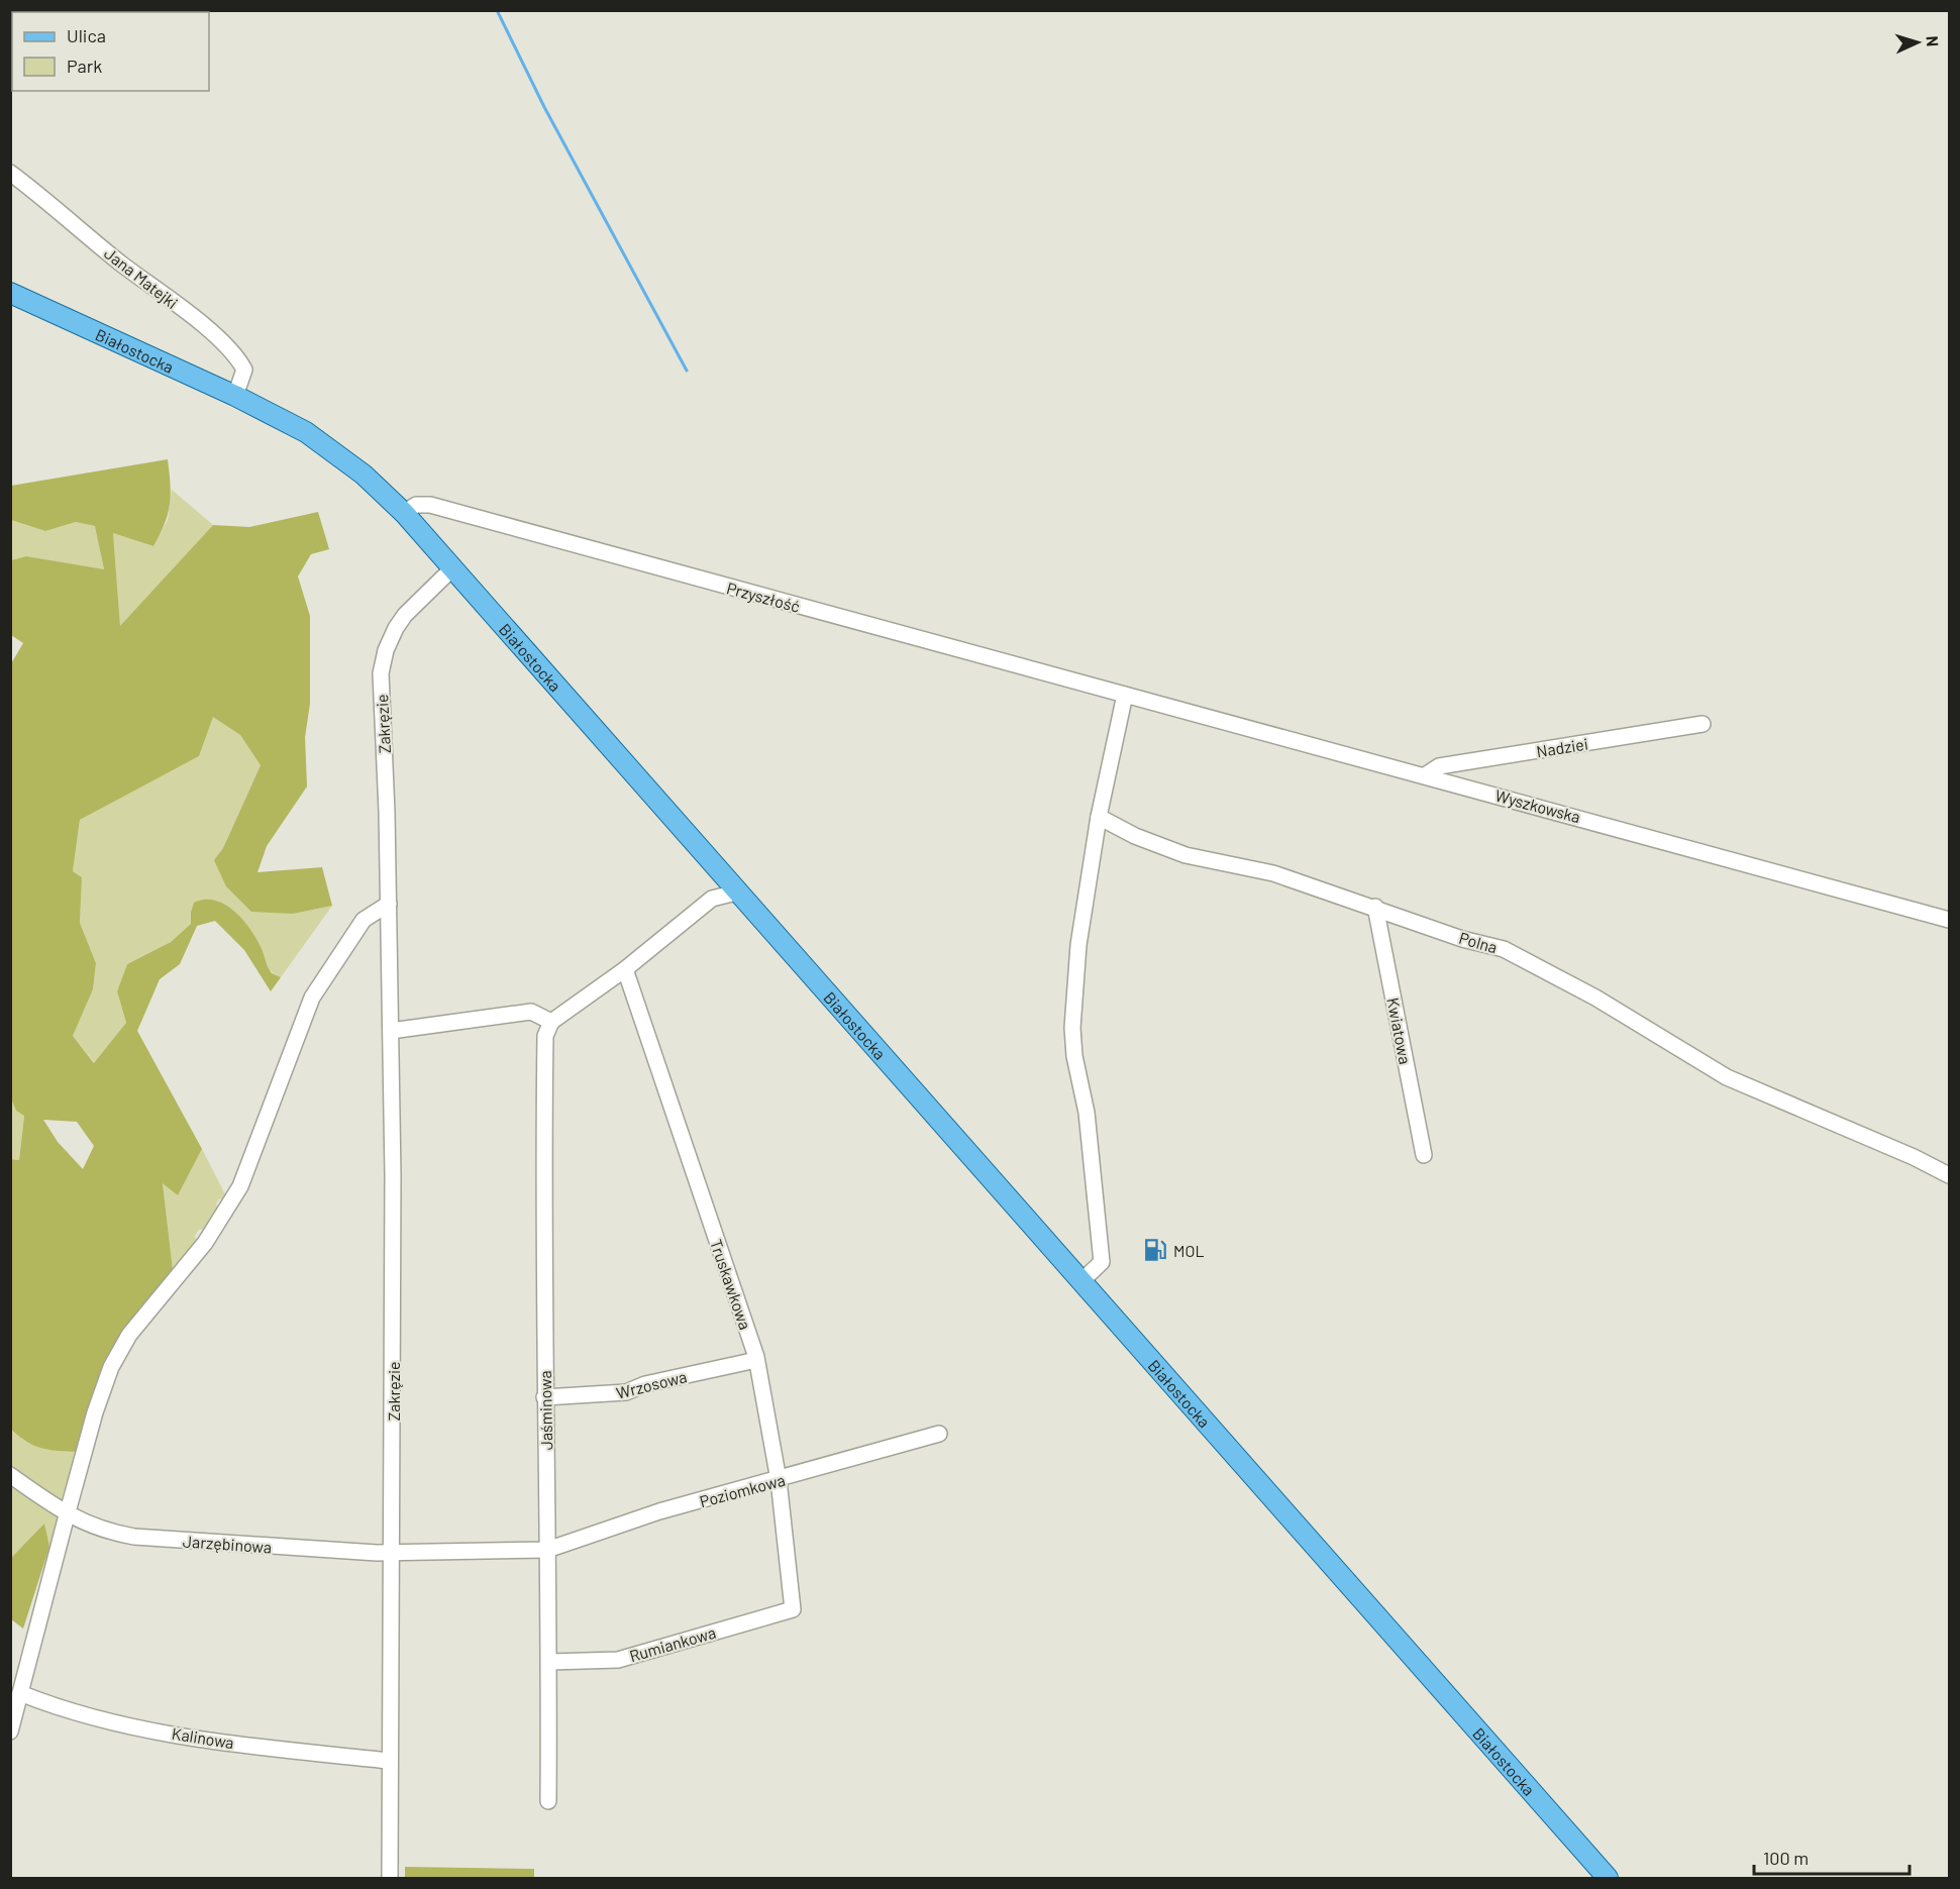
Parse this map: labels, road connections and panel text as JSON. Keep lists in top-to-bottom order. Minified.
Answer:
{"streets":{"main road":["Białostocka"],"street":["Jana Matejki","Przyszłość","Zakręzie","Nadziei","Wyszkowska","Polna","Kwiatowa","Truskawkowa","Wrzosowa","Jaśminowa","Poziomkowa","Jarzębinowa","Rumiankowa","Kalinowa"]},"crossings":[["Jana Matejki","Białostocka"],["Białostocka","Przyszłość"],["Białostocka","Zakręzie"],["Przyszłość","Wyszkowska"],["Zakręzie","Poziomkowa"],["Zakręzie","Jarzębinowa"],["Zakręzie","Kalinowa"],["Nadziei","Wyszkowska"],["Polna","Kwiatowa"],["Truskawkowa","Wrzosowa"],["Truskawkowa","Poziomkowa"],["Truskawkowa","Rumiankowa"],["Wrzosowa","Jaśminowa"],["Jaśminowa","Poziomkowa"],["Jaśminowa","Rumiankowa"],["Poziomkowa","Jarzębinowa"]],"places":{"fuel station":["MOL"]},"legend":["Ulica","Park"],"scale_bar":"100 m","north":"right"}
